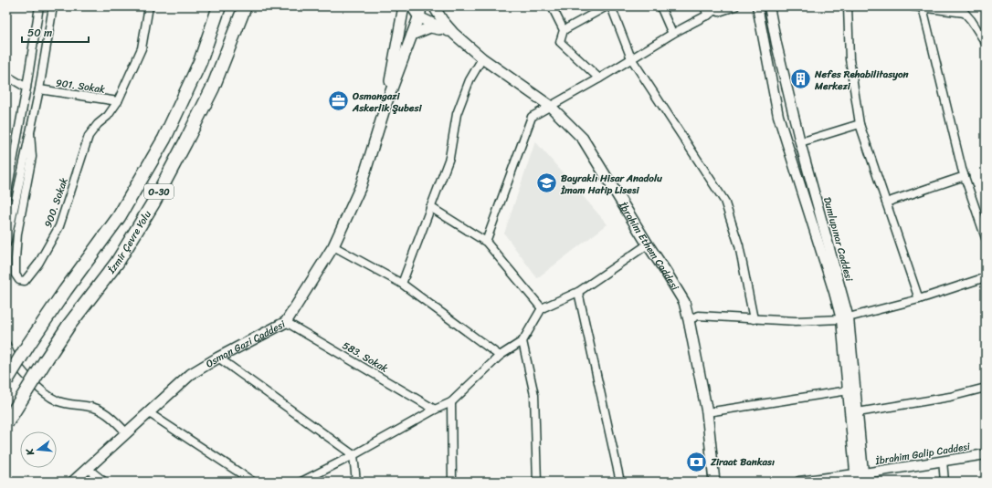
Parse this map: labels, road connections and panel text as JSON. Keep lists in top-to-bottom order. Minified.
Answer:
{"streets":{"highway":["O-30","İzmir Çevre Yolu"],"main road":["İbrahim Ethem Caddesi","Osman Gazi Caddesi"],"street":["901. Sokak","900. Sokak","Dumlupınar Caddesi","583. Sokak","İbrahim Galip Caddesi"]},"crossings":[["901. Sokak","900. Sokak"],["Dumlupınar Caddesi","İbrahim Galip Caddesi"],["İbrahim Ethem Caddesi","Osman Gazi Caddesi"],["Osman Gazi Caddesi","583. Sokak"]],"places":{"building":["Nefes Rehabilitasyon Merkezi"],"office":["Osmangazi Askerlik Şubesi"],"school or university":["Bayraklı Hisar Anadolu İmam Hatip Lisesi"],"bank":["Ziraat Bankası"]},"scale_bar":"50 m","north":"left"}
